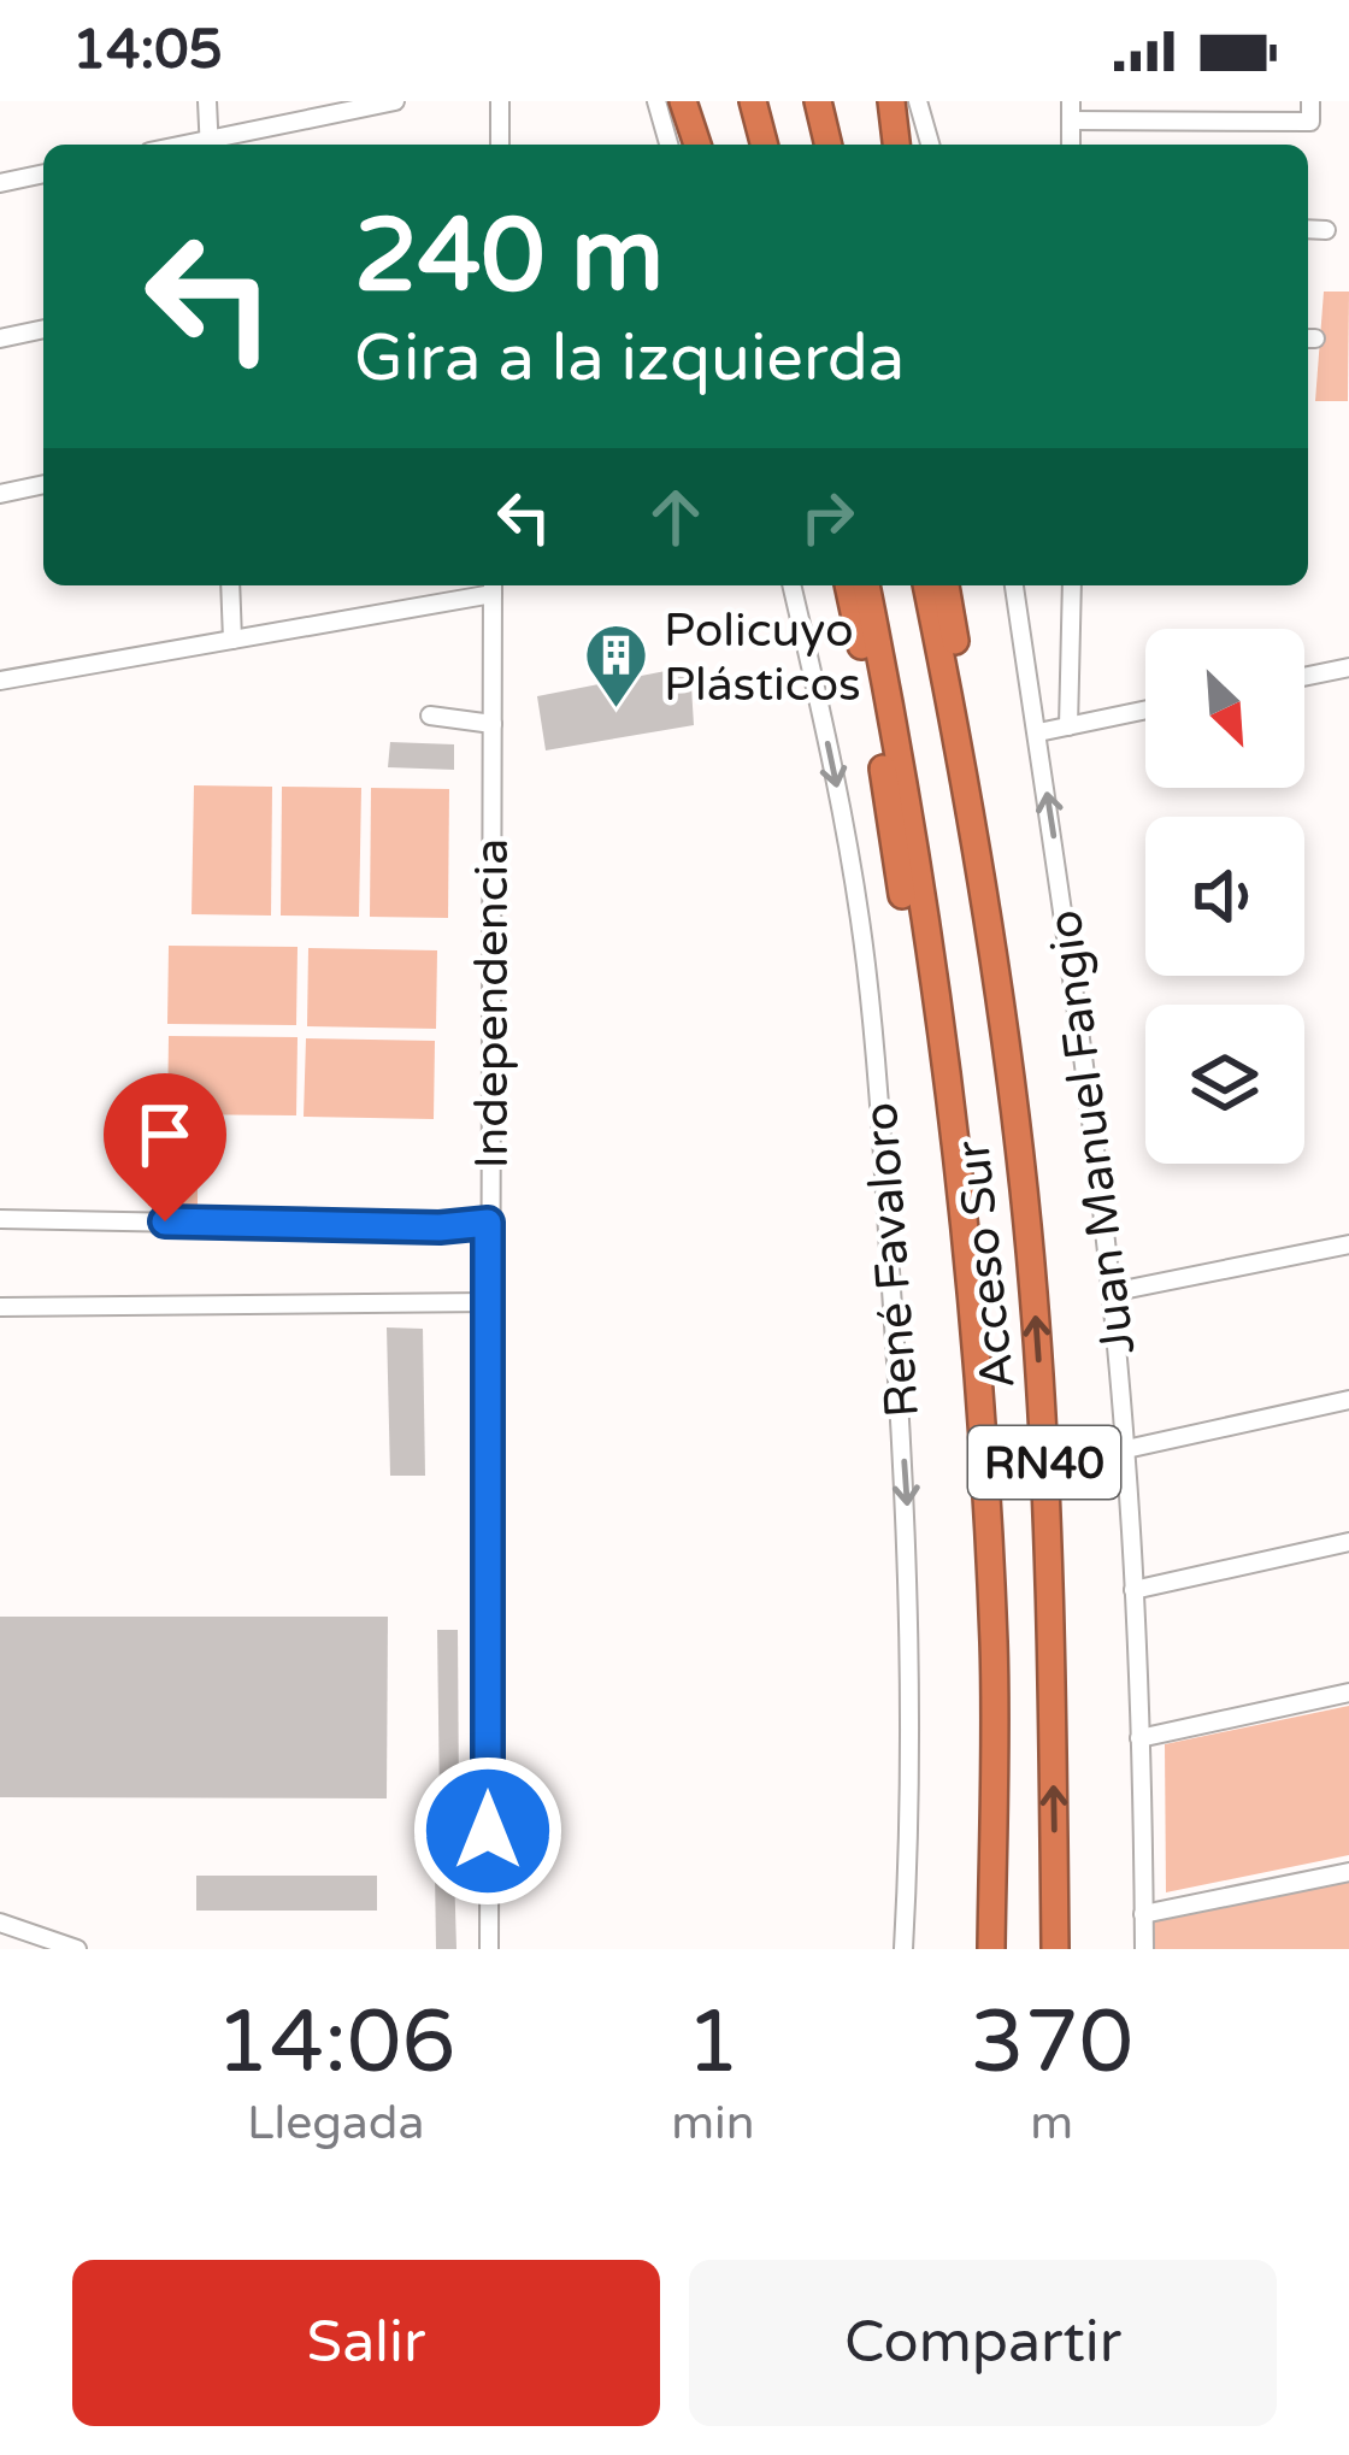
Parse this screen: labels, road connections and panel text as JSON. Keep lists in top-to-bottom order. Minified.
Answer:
{"streets":{"highway":["Acceso Sur","RN40"],"street":["Independencia","Juan Manuel Fangio","René Favaloro"]},"one_way":["Juan Manuel Fangio","René Favaloro"],"places":{"building":["Policuyo Plásticos"]},"north":"bottom right","page":{"status":"14:05","turn":["240 m","Gira a la izquierda"],"eta":["14:06","Llegada","1","min","370","m"],"buttons":["Salir","Compartir"]}}
